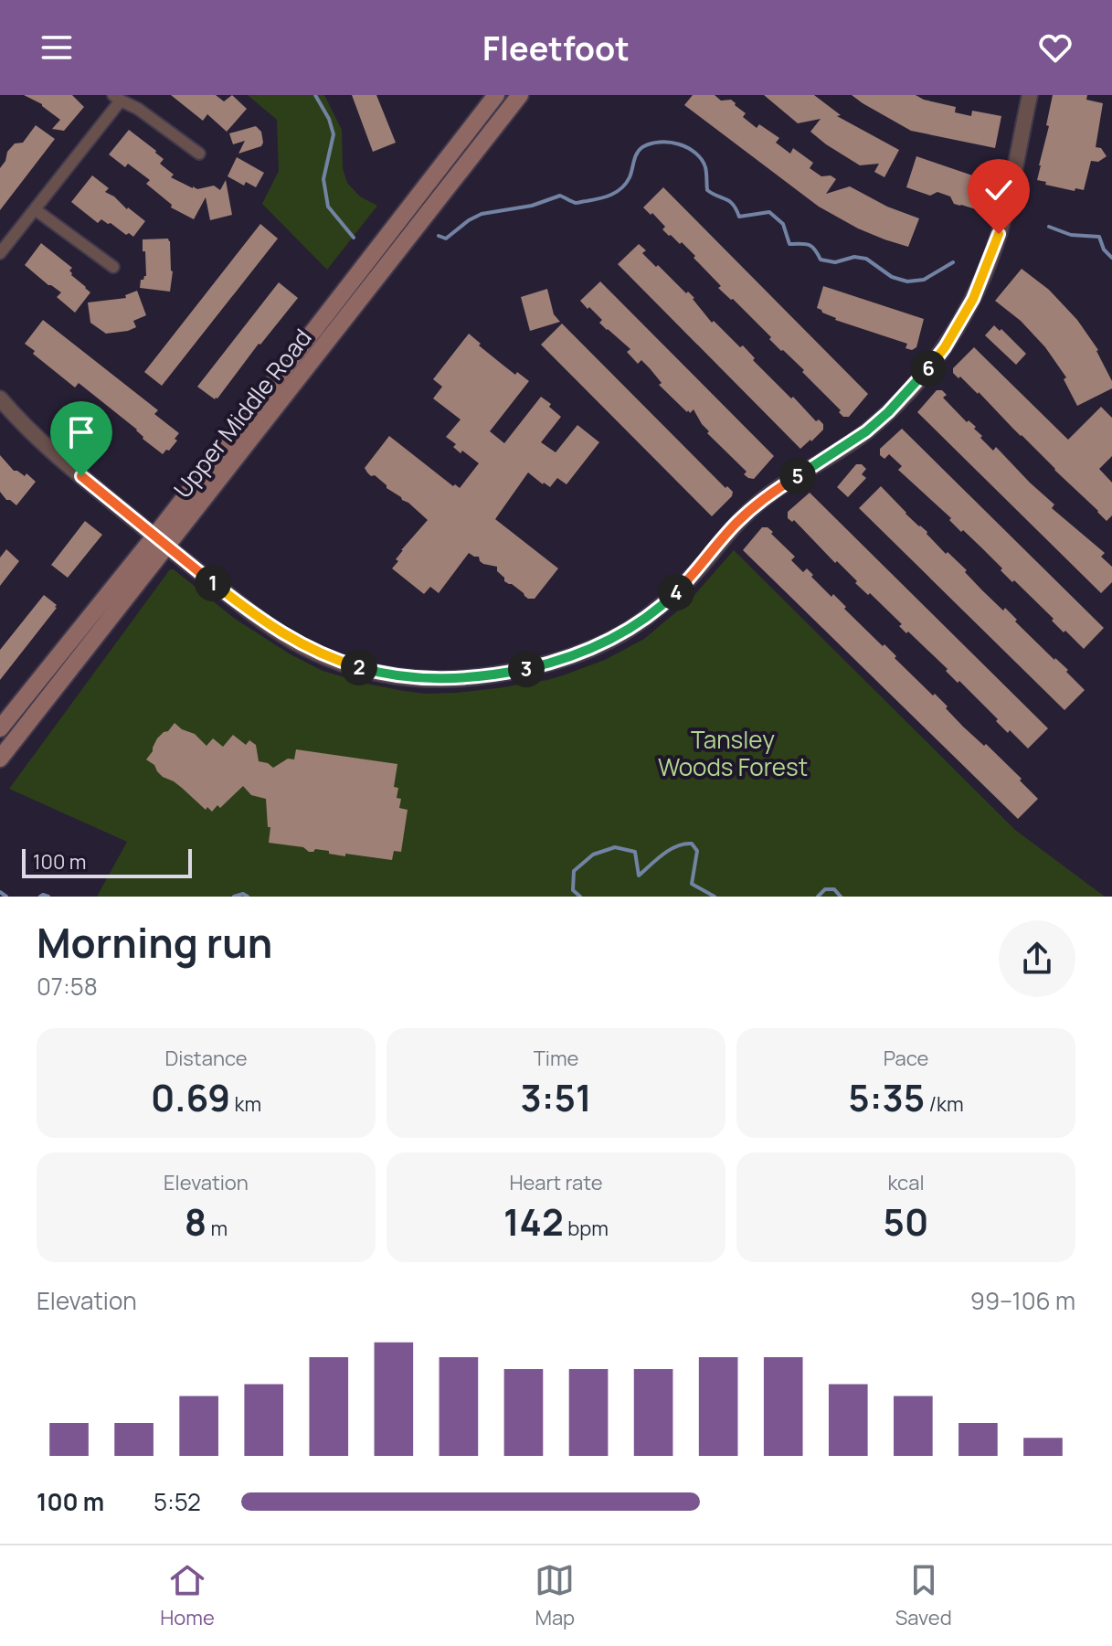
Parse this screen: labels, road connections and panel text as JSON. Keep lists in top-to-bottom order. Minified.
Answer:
{"streets":{"main road":["Upper Middle Road"]},"parks":["Tansley Woods Forest"],"scale_bar":"100 m","page":{"header":"Fleetfoot","pins":["6","5","1","4","2","3"],"scale":"100 m","heading":["Morning run","07:58"],"stats":[["Distance","0.69 km"],["Time","3:51"],["Pace","5:35 /km"],["Elevation","8 m"],["Heart rate","142 bpm"],["kcal","50"]],"chart":["Elevation","99–106 m"],"list":[{"name":"100 m","note":"5:52"}],"tabs":["Home","Map","Saved"]}}
